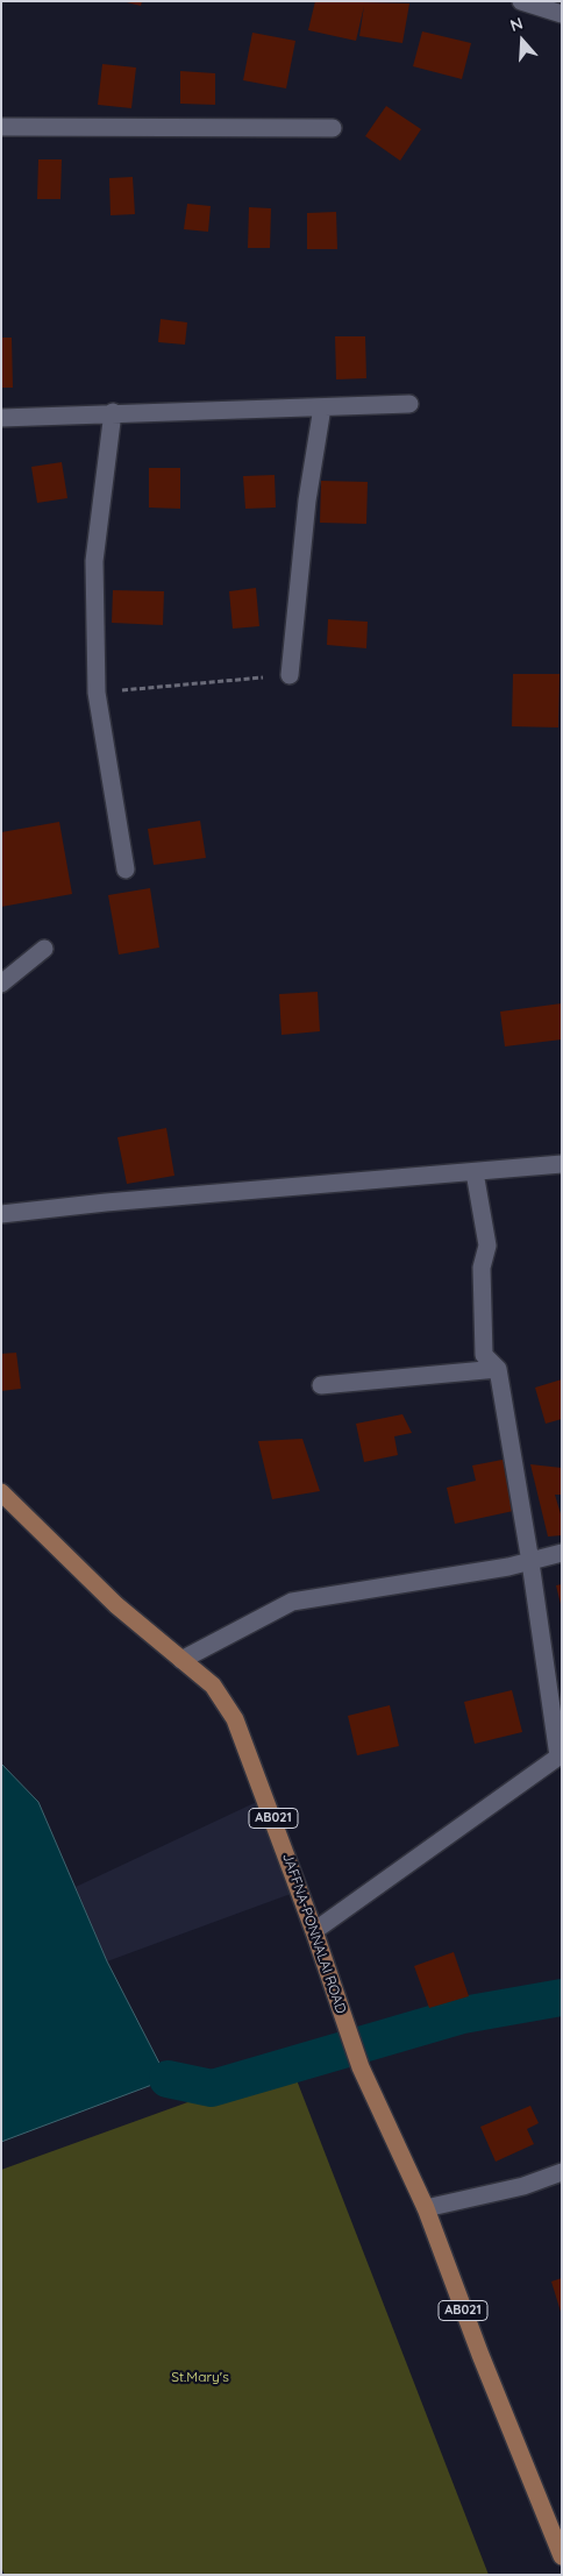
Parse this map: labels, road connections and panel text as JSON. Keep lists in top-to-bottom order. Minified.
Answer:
{"streets":{"main road":["AB021","JAFFNA-PONNALAI ROAD"]},"crossings":[["AB021","JAFFNA-PONNALAI ROAD"]],"parks":["St.Mary's"],"north":"top"}
